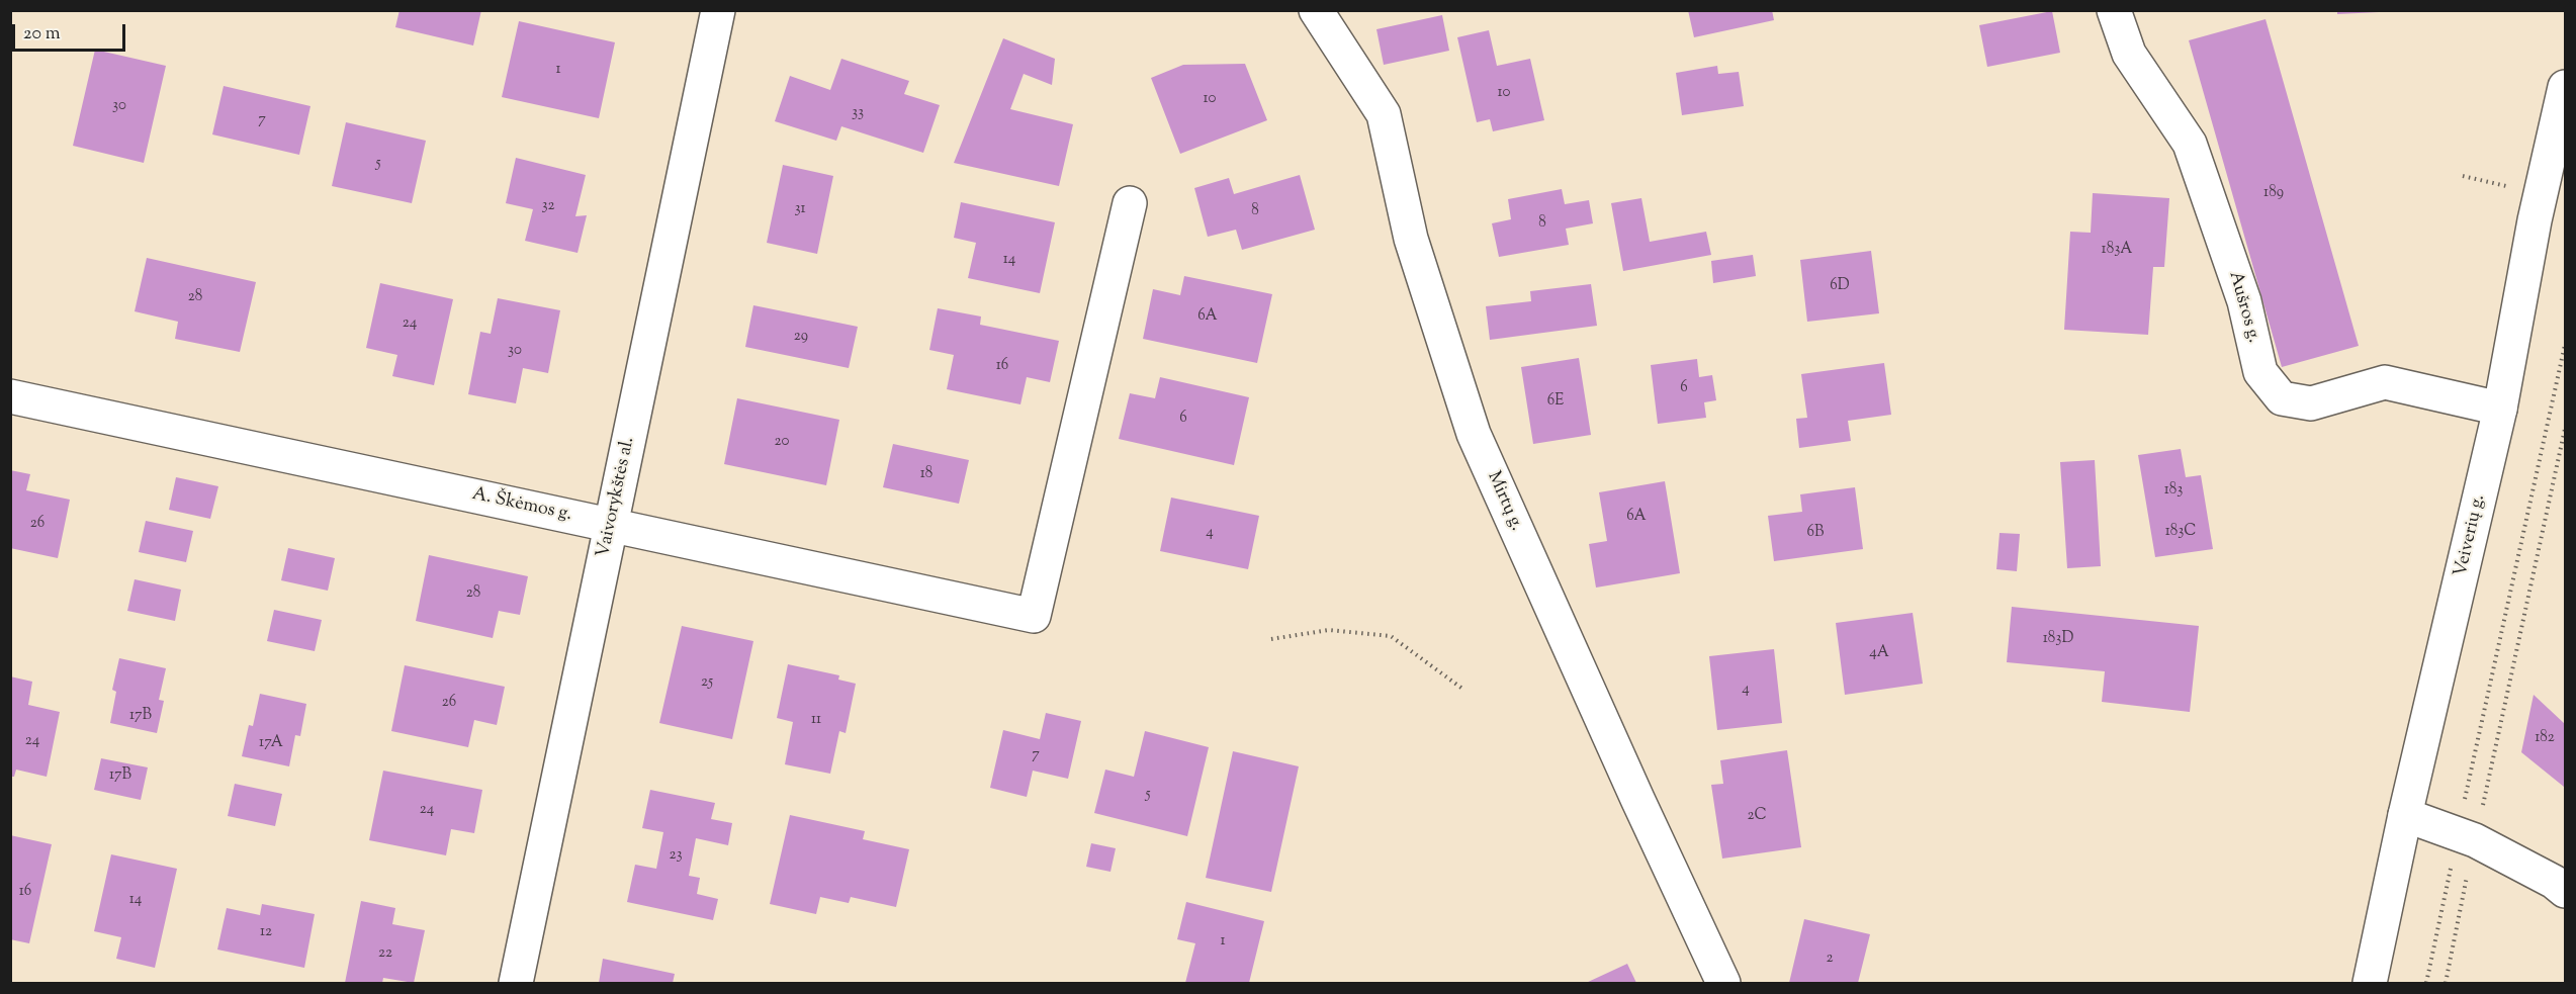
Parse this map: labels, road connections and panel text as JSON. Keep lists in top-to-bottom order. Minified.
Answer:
{"streets":{"street":["Aušros g.","Vaivorykštės al.","Mirtų g.","A. Škėmos g.","Veiverių g."]},"crossings":[["Aušros g.","Veiverių g."],["Vaivorykštės al.","A. Škėmos g."]],"house_numbers":["1","10","10","30","33","7","5","189","32","31","8","8","183A","14","6D","28","6A","24","29","30","16","6","6E","6","20","18","183","6A","26","183C","4","6B","28","183D","4A","25","4","26","17B","11","182","24","17A","7","17B","5","24","2C","23","16","14","12","1","22","2"],"scale_bar":"20 m"}
